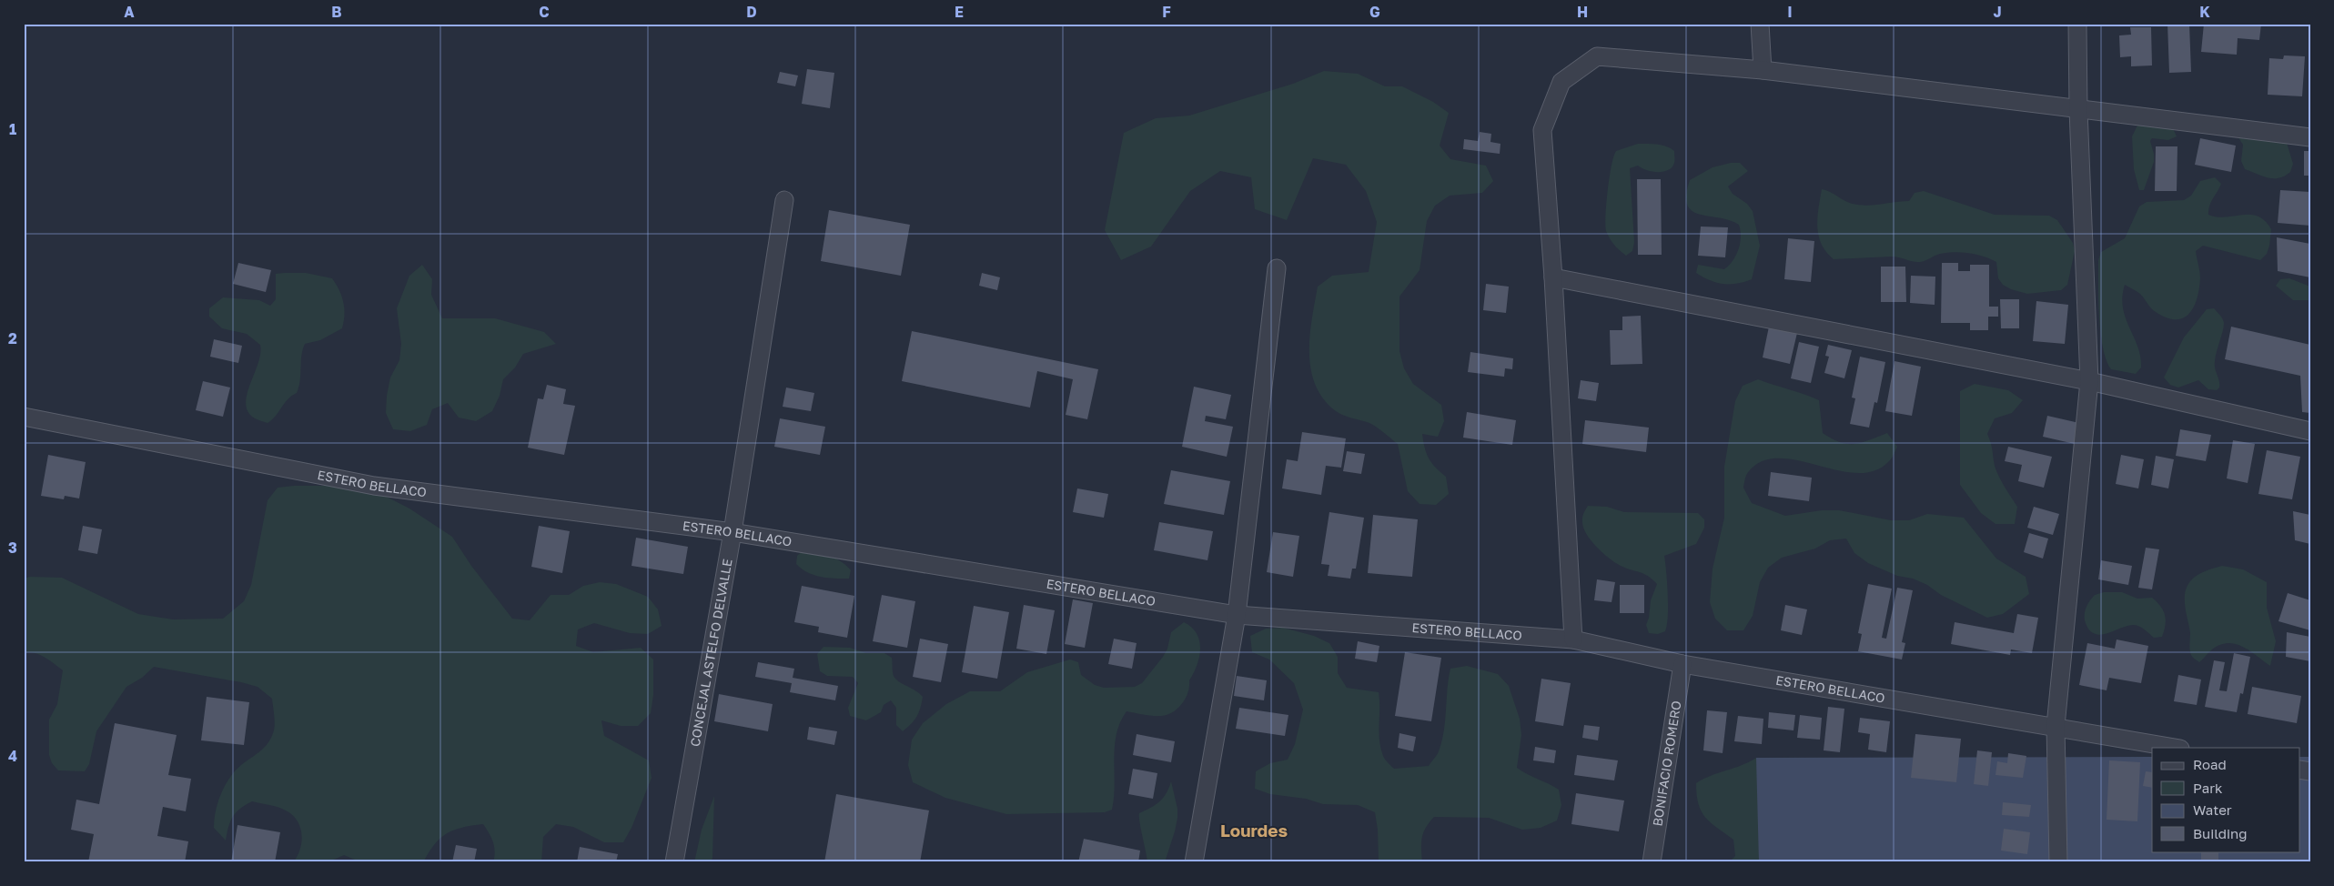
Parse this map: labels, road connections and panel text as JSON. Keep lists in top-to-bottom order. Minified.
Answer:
{"streets":{"street":["ESTERO BELLACO","CONCEJAL ASTELFO DELVALLE","BONIFACIO ROMERO"]},"crossings":[["ESTERO BELLACO","CONCEJAL ASTELFO DELVALLE"],["ESTERO BELLACO","BONIFACIO ROMERO"]],"districts":["Lourdes"],"legend":["Road","Park","Water","Building"],"grid":{"columns":["A","B","C","D","E","F","G","H","I","J","K"],"rows":["1","2","3","4"]}}
